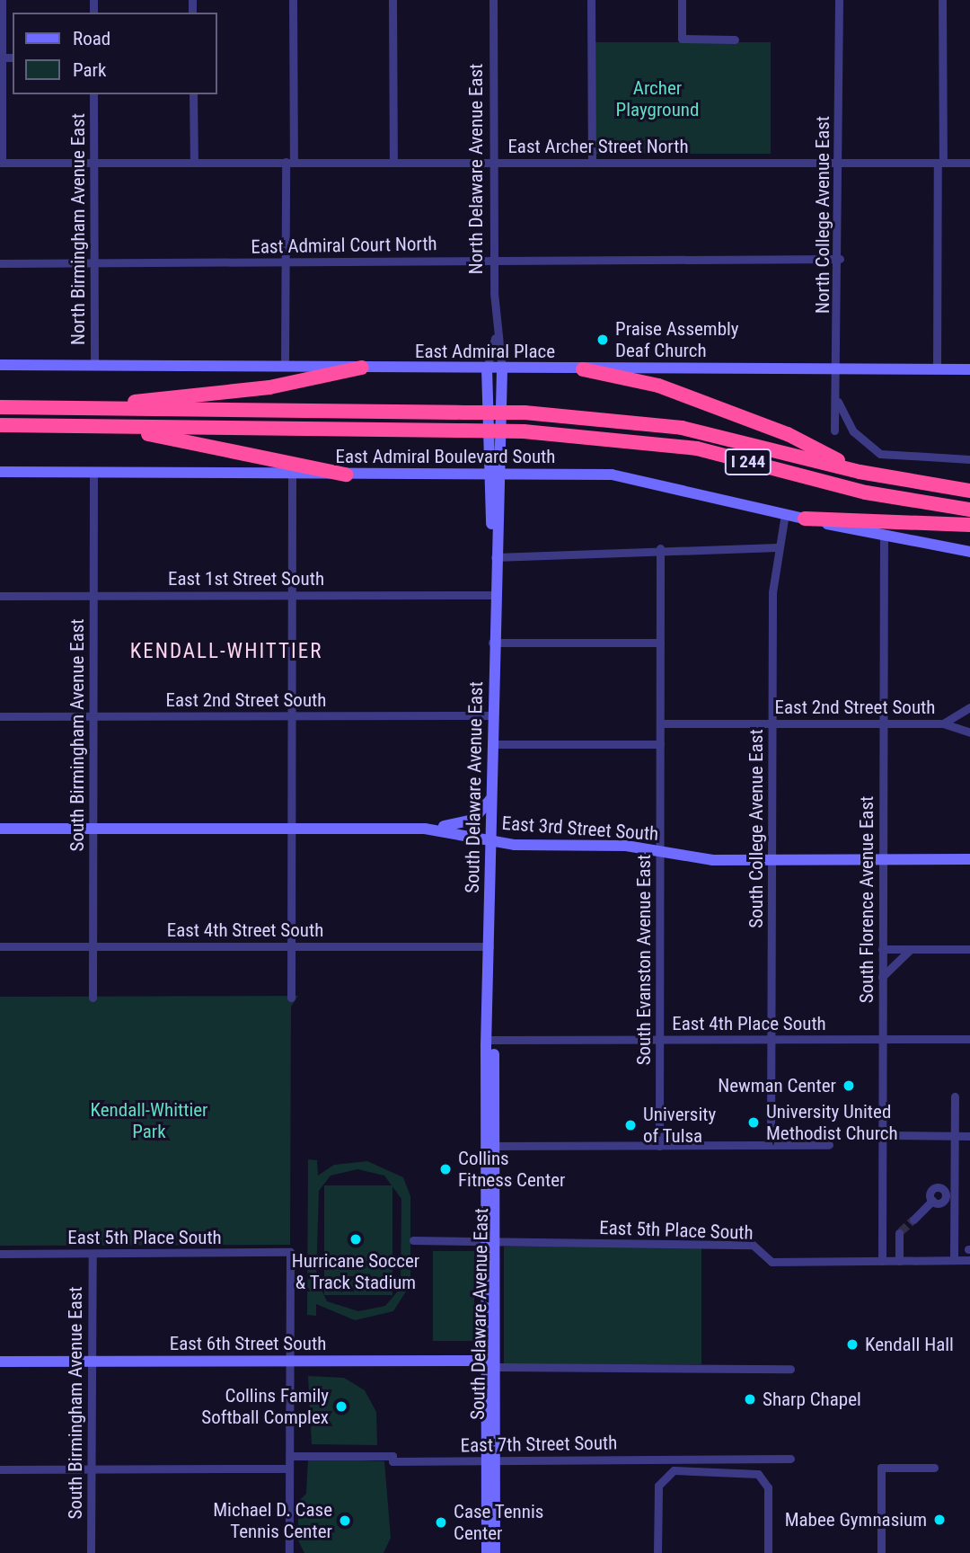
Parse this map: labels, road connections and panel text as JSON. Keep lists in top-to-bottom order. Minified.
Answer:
{"streets":{"highway":["I 244"],"street":["East Archer Street North","North Delaware Avenue East","North College Avenue East","North Birmingham Avenue East","East Admiral Court North","East Admiral Place","East Admiral Boulevard South","East 1st Street South","East 2nd Street South","South Birmingham Avenue East","South Delaware Avenue East","East 3rd Street South","South College Avenue East","South Florence Avenue East","East 4th Street South","South Evanston Avenue East","East 4th Place South","East 5th Place South","East 6th Street South","East 7th Street South"]},"crossings":[["East Archer Street North","North Delaware Avenue East"],["East Archer Street North","North College Avenue East"],["East Archer Street North","North Birmingham Avenue East"],["North Delaware Avenue East","East Admiral Court North"],["North Delaware Avenue East","East Admiral Place"],["North Delaware Avenue East","East Admiral Boulevard South"],["North Delaware Avenue East","South Delaware Avenue East"],["North College Avenue East","East Admiral Court North"],["North College Avenue East","East Admiral Place"],["North Birmingham Avenue East","East Admiral Court North"],["North Birmingham Avenue East","East Admiral Place"],["East Admiral Boulevard South","South Birmingham Avenue East"],["East Admiral Boulevard South","South Delaware Avenue East"],["East Admiral Boulevard South","South College Avenue East"],["East Admiral Boulevard South","South Florence Avenue East"],["East 1st Street South","South Birmingham Avenue East"],["East 1st Street South","South Delaware Avenue East"],["East 2nd Street South","South Birmingham Avenue East"],["East 2nd Street South","South Delaware Avenue East"],["East 2nd Street South","South College Avenue East"],["East 2nd Street South","South Florence Avenue East"],["East 2nd Street South","South Evanston Avenue East"],["South Birmingham Avenue East","East 3rd Street South"],["South Birmingham Avenue East","East 4th Street South"],["South Birmingham Avenue East","East 5th Place South"],["South Birmingham Avenue East","East 6th Street South"],["South Delaware Avenue East","East 3rd Street South"],["South Delaware Avenue East","East 4th Street South"],["South Delaware Avenue East","East 4th Place South"],["South Delaware Avenue East","East 5th Place South"],["South Delaware Avenue East","East 6th Street South"],["South Delaware Avenue East","East 7th Street South"],["East 3rd Street South","South College Avenue East"],["East 3rd Street South","South Florence Avenue East"],["East 3rd Street South","South Evanston Avenue East"],["South College Avenue East","East 4th Place South"],["South Florence Avenue East","East 4th Place South"],["South Florence Avenue East","East 5th Place South"],["South Evanston Avenue East","East 4th Place South"],["East 5th Place South","East 6th Street South"]],"districts":["KENDALL-WHITTIER"],"parks":["Archer Playground","Kendall-Whittier Park"],"places":["Praise Assembly Deaf Church","Newman Center","University United Methodist Church","University of Tulsa","Collins Fitness Center","Hurricane Soccer & Track Stadium","Kendall Hall","Sharp Chapel","Collins Family Softball Complex","Mabee Gymnasium","Michael D. Case Tennis Center","Case Tennis Center"],"legend":["Road","Park"]}
